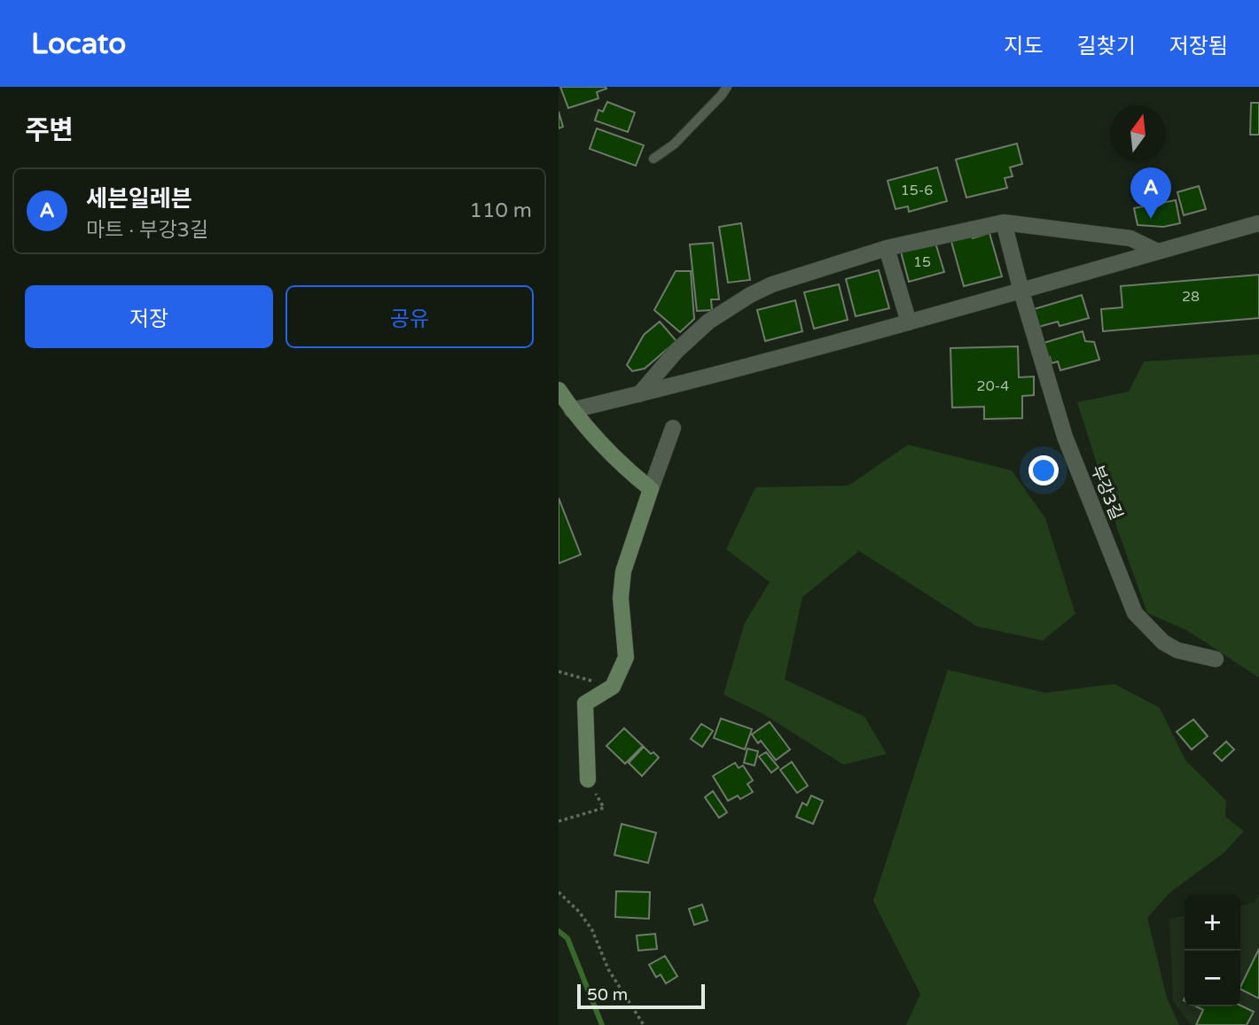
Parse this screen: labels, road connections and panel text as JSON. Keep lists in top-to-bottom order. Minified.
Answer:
{"streets":{"street":["부강3길"]},"house_numbers":["15-6","15","28","20-4"],"scale_bar":"50 m","north":"top","page":{"header":"Locato","nav":["지도","길찾기","저장됨"],"heading":"주변","list":[{"mark":"A","name":"세븐일레븐","note":"마트 · 부강3길","value":"110 m"}],"pins":"A","buttons":["저장","공유"],"map_buttons":["+","−"],"scale":"50 m"}}
